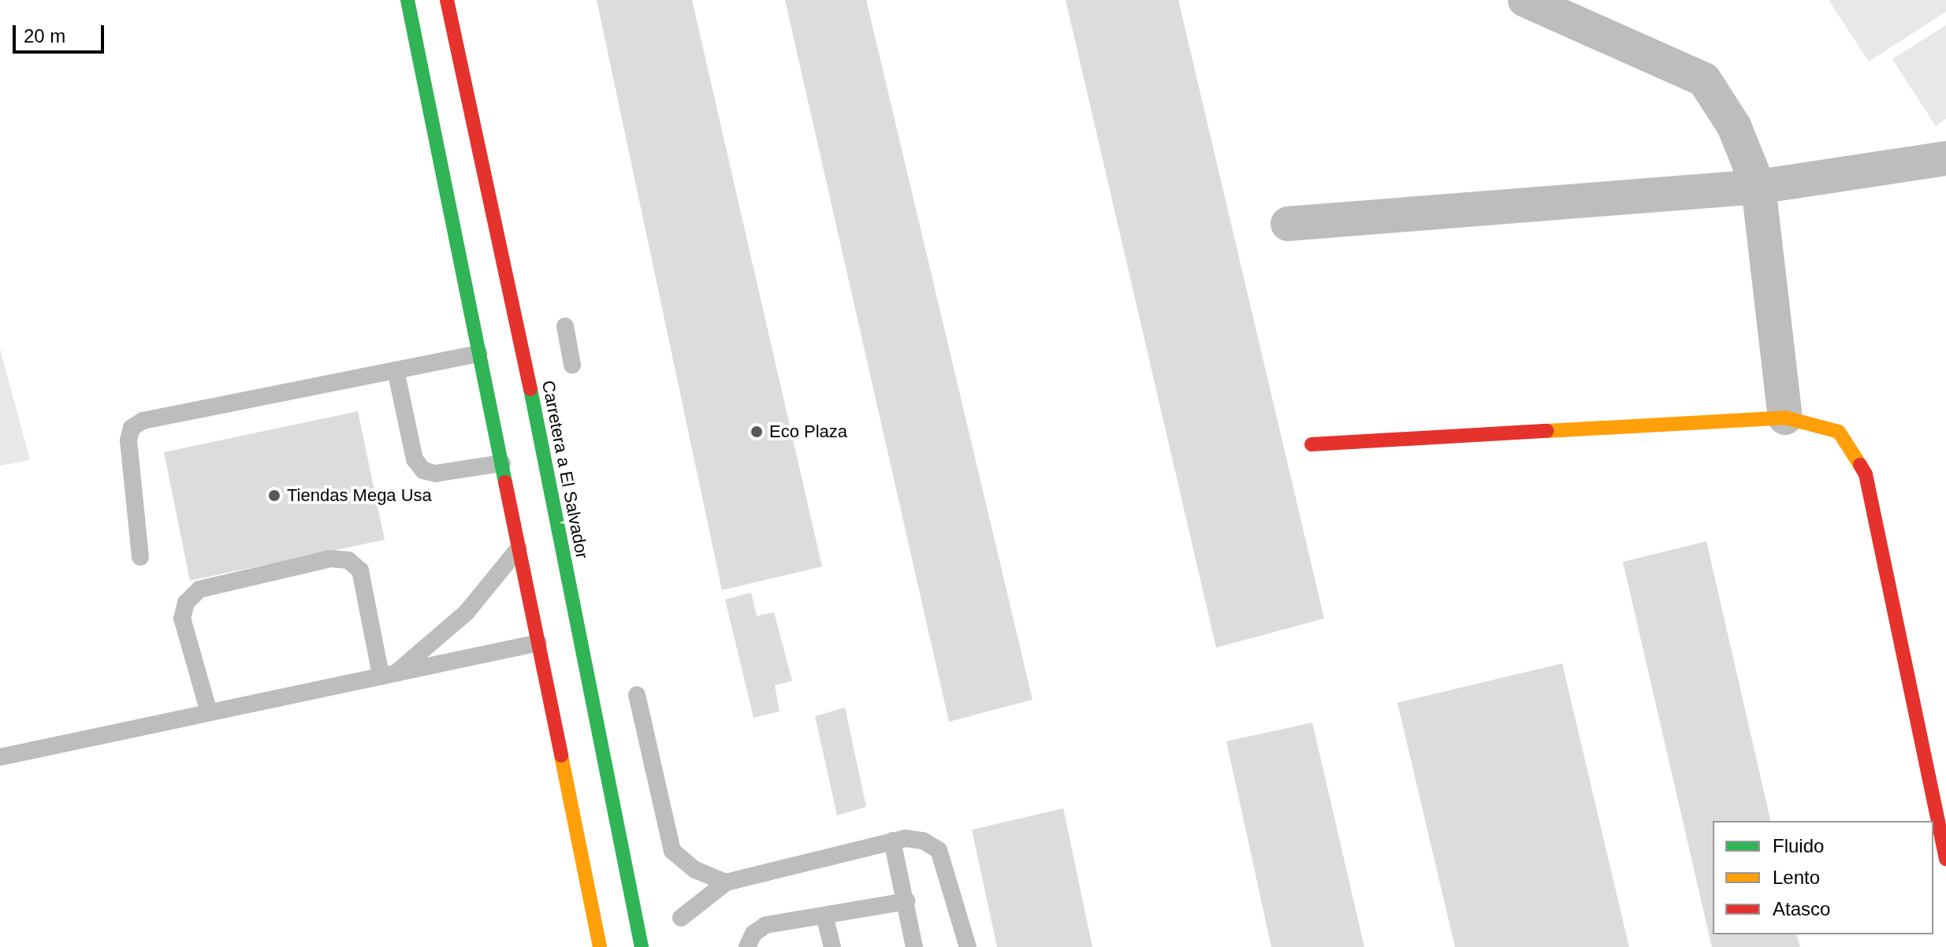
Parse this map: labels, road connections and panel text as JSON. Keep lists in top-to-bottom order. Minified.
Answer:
{"streets":{"main road":["Carretera a El Salvador"]},"places":["Eco Plaza","Tiendas Mega Usa"],"legend":["Fluido","Lento","Atasco"],"scale_bar":"20 m"}
